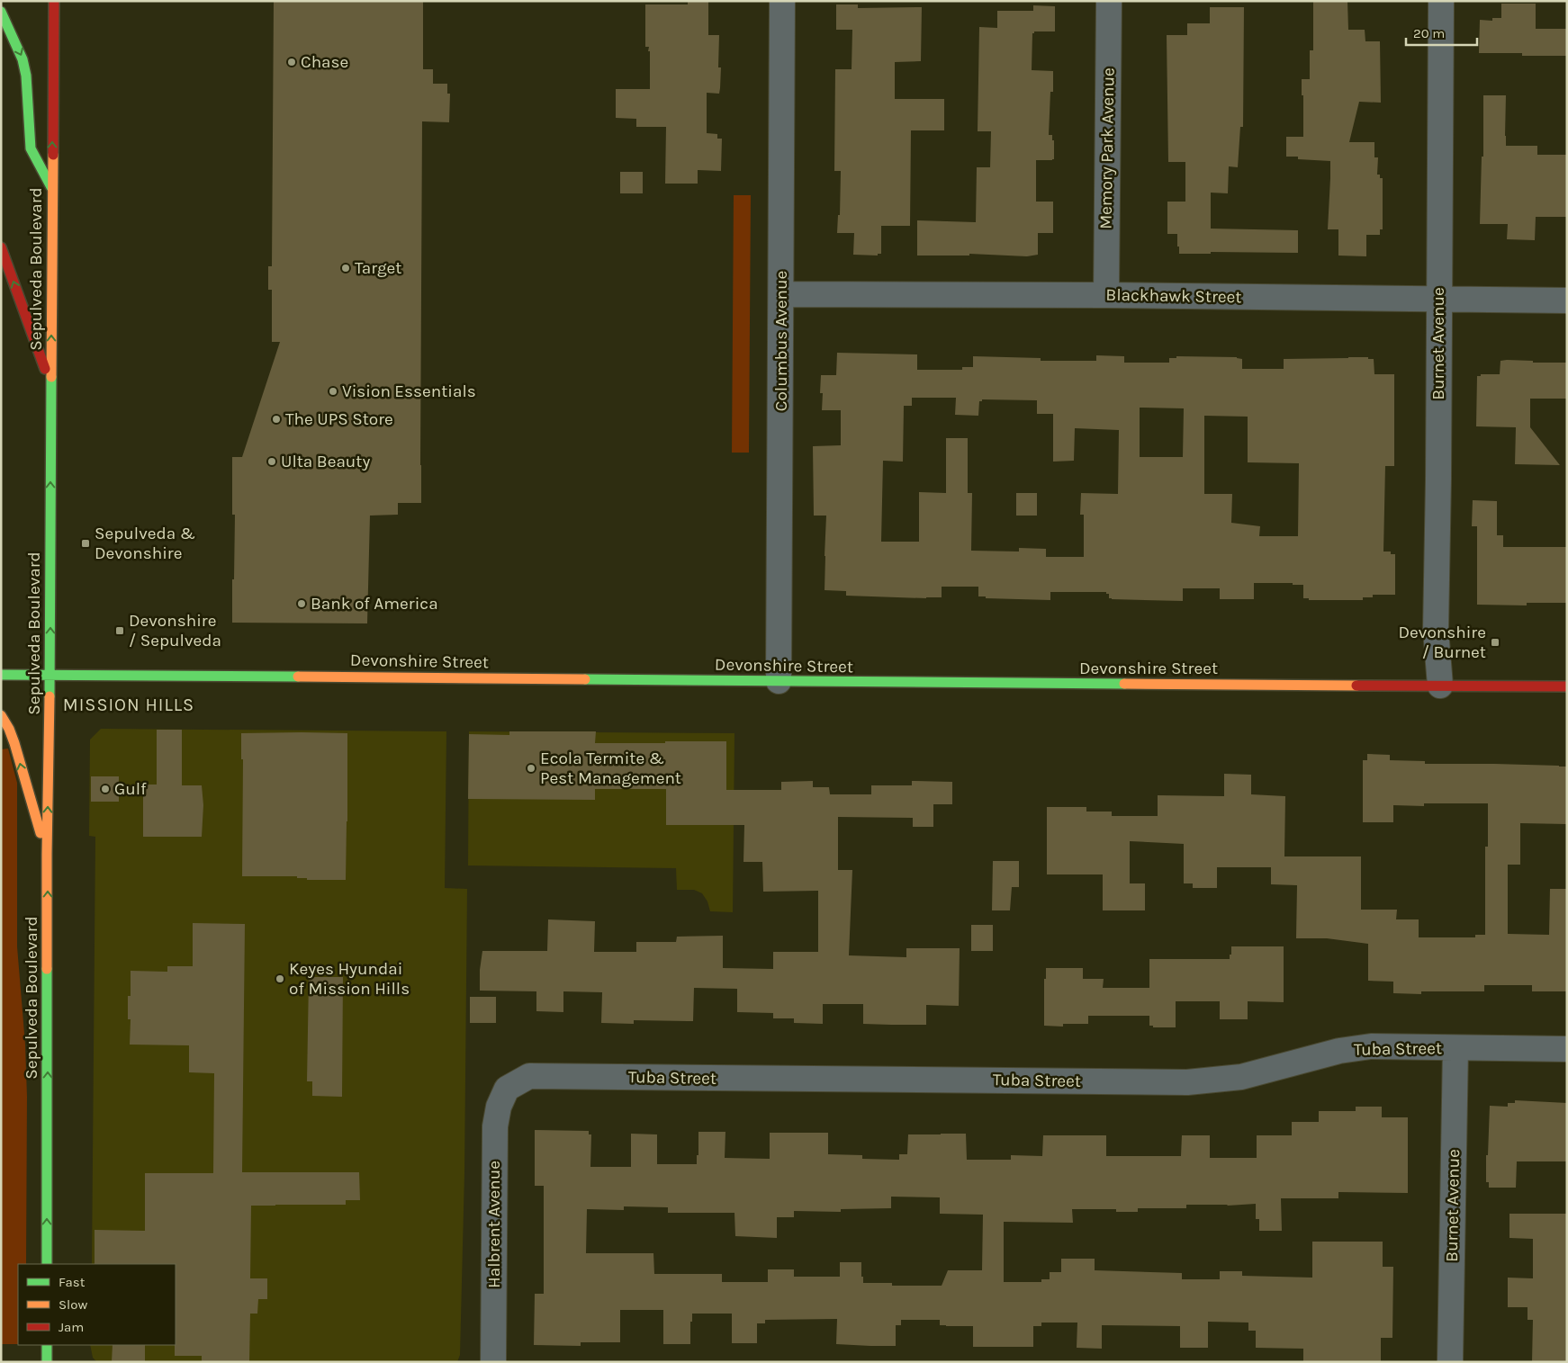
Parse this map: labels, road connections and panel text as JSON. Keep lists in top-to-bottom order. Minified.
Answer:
{"streets":{"main road":["Sepulveda Boulevard","Devonshire Street"],"street":["Memory Park Avenue","Blackhawk Street","Columbus Avenue","Burnet Avenue","Tuba Street","Halbrent Avenue"]},"crossings":[["Memory Park Avenue","Blackhawk Street"],["Sepulveda Boulevard","Devonshire Street"],["Blackhawk Street","Columbus Avenue"],["Blackhawk Street","Burnet Avenue"],["Columbus Avenue","Devonshire Street"],["Burnet Avenue","Devonshire Street"],["Burnet Avenue","Tuba Street"],["Tuba Street","Halbrent Avenue"]],"districts":["MISSION HILLS"],"places":{"other":["Chase","Target","Vision Essentials","The UPS Store","Ulta Beauty","Bank of America","Ecola Termite & Pest Management","Gulf","Keyes Hyundai of Mission Hills"],"transit":["Sepulveda & Devonshire","Devonshire / Sepulveda","Devonshire / Burnet"]},"legend":["Fast","Slow","Jam"],"scale_bar":"20 m"}
